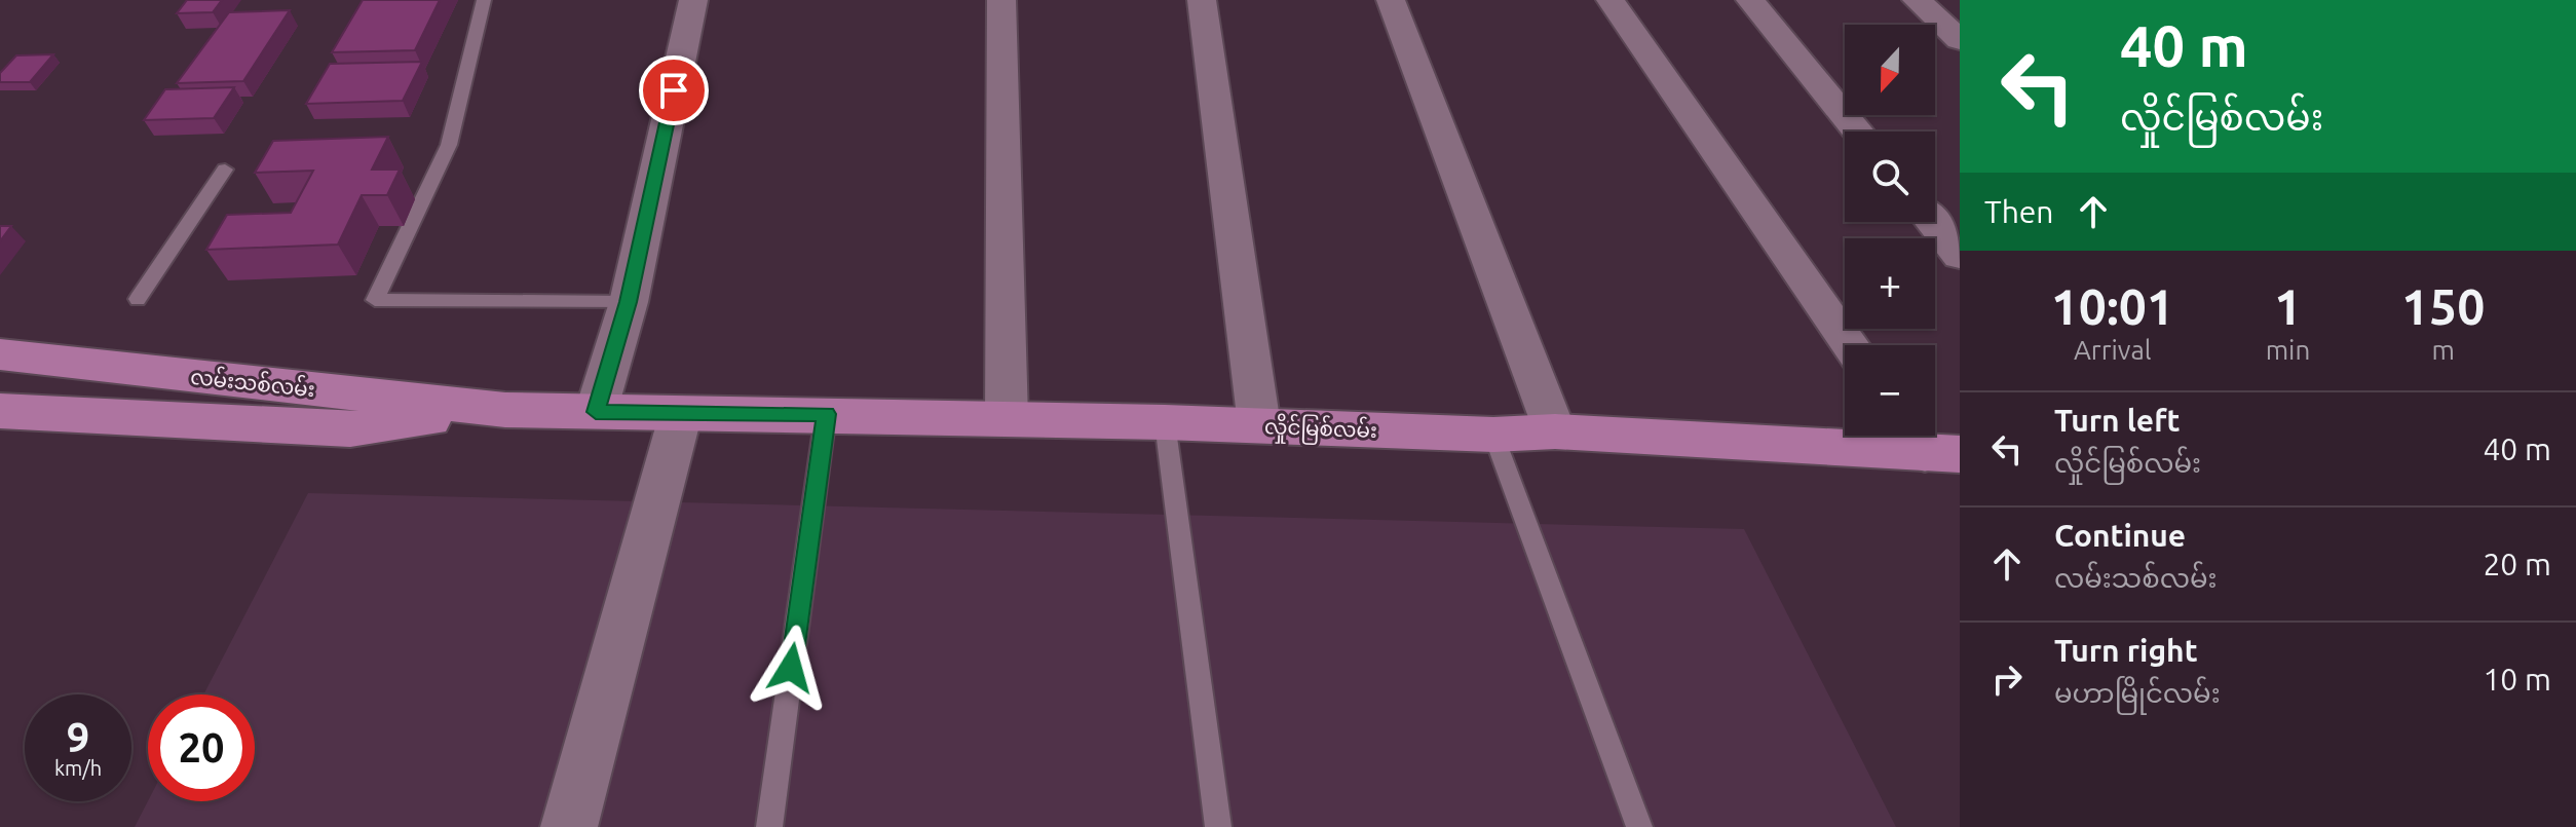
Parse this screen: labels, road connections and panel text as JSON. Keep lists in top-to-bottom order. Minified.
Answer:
{"streets":{"main road":["လမ်းသစ်လမ်း","လှိုင်မြစ်လမ်း"]},"crossings":[["လမ်းသစ်လမ်း","လှိုင်မြစ်လမ်း"]],"north":"bottom","page":{"turn":["40 m","လှိုင်မြစ်လမ်း"],"map_buttons":["+","−"],"then":"Then","eta":["10:01","Arrival","1","min","150","m"],"list":[{"name":"Turn left","note":"လှိုင်မြစ်လမ်း","value":"40 m"},{"name":"Continue","note":"လမ်းသစ်လမ်း","value":"20 m"},{"name":"Turn right","note":"မဟာမြိုင်လမ်း","value":"10 m"}],"speed":"9 km/h","limit":"20"}}
